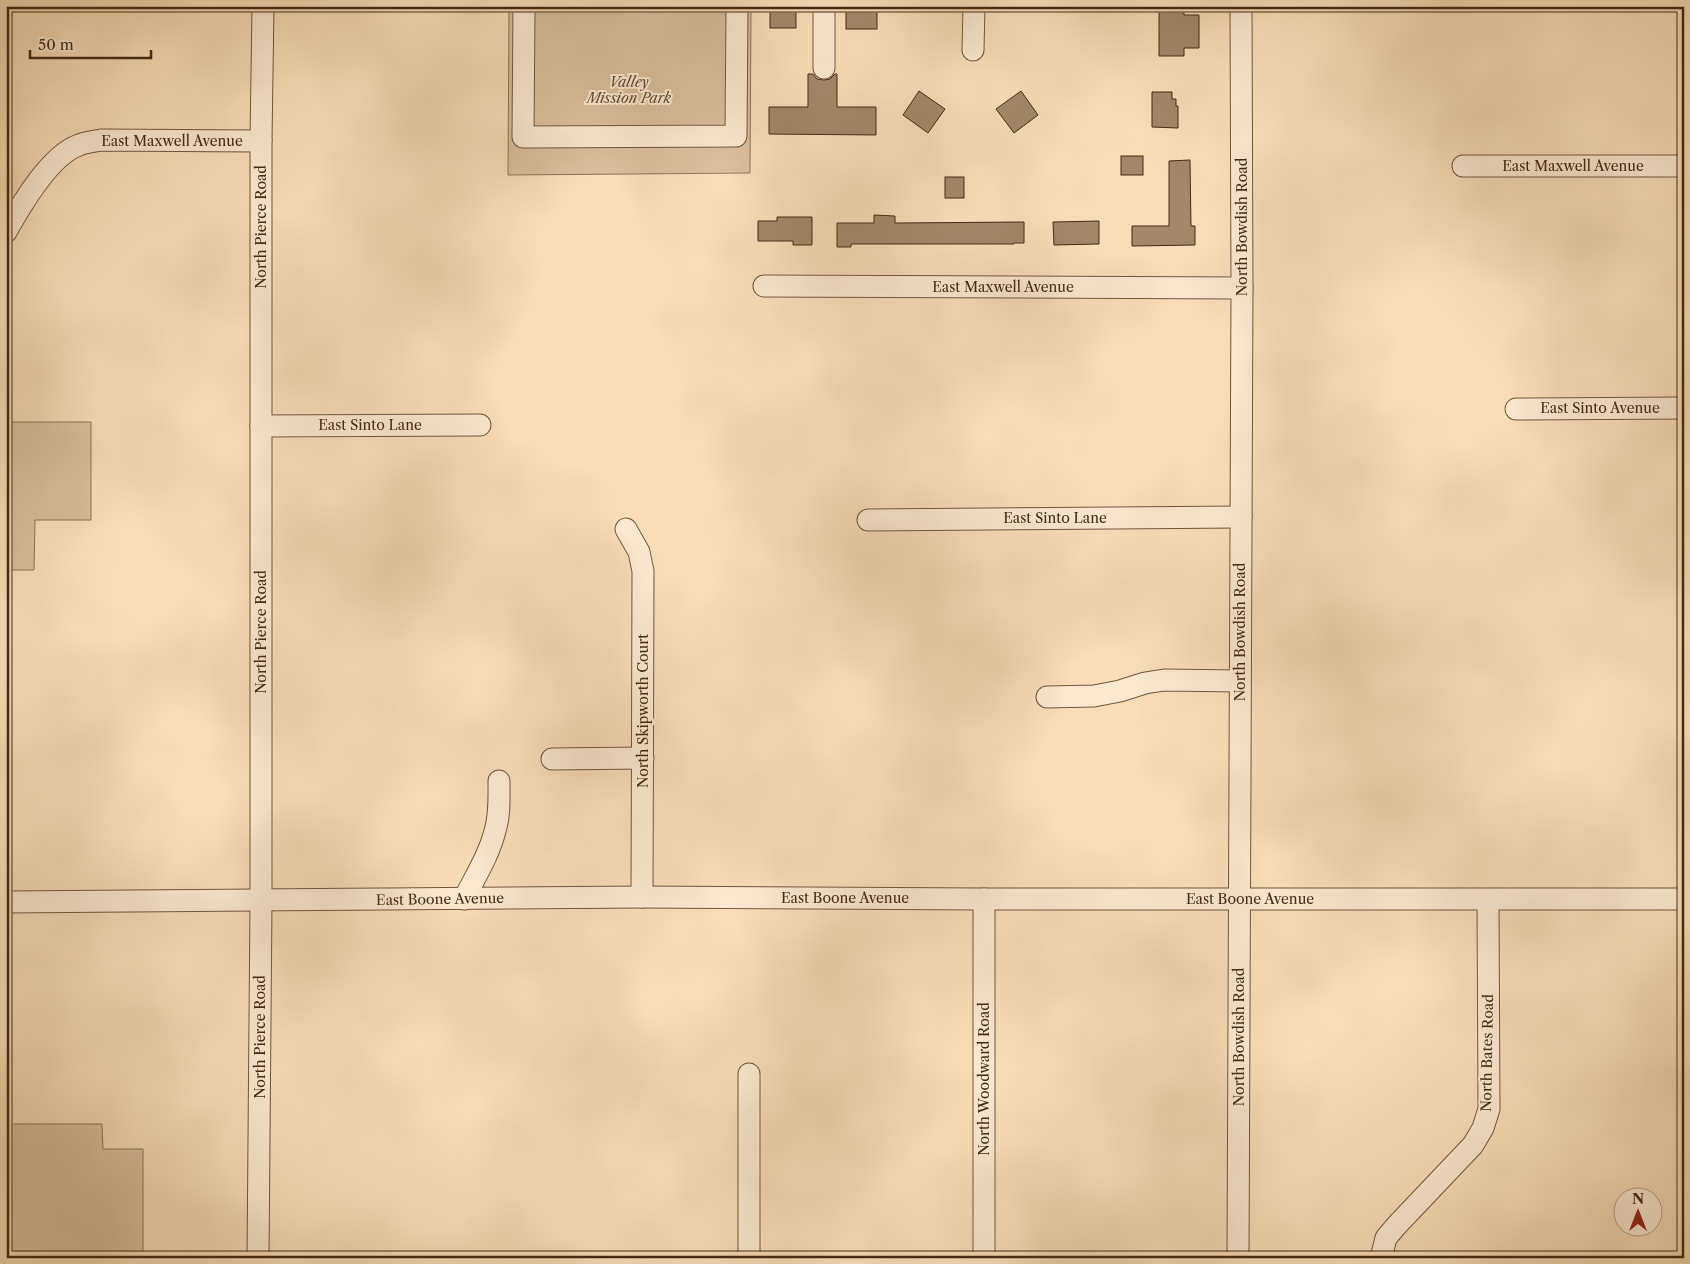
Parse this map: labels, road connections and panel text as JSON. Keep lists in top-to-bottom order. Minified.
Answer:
{"streets":{"street":["East Maxwell Avenue","North Pierce Road","North Bowdish Road","East Sinto Avenue","East Sinto Lane","North Skipworth Court","East Boone Avenue","North Bates Road","North Woodward Road"]},"crossings":[["East Maxwell Avenue","North Pierce Road"],["East Maxwell Avenue","North Bowdish Road"],["North Pierce Road","East Sinto Lane"],["North Pierce Road","East Boone Avenue"],["North Bowdish Road","East Sinto Lane"],["North Bowdish Road","East Boone Avenue"],["North Skipworth Court","East Boone Avenue"],["East Boone Avenue","North Bates Road"],["East Boone Avenue","North Woodward Road"]],"parks":["Valley Mission Park"],"scale_bar":"50 m","north":"top"}
